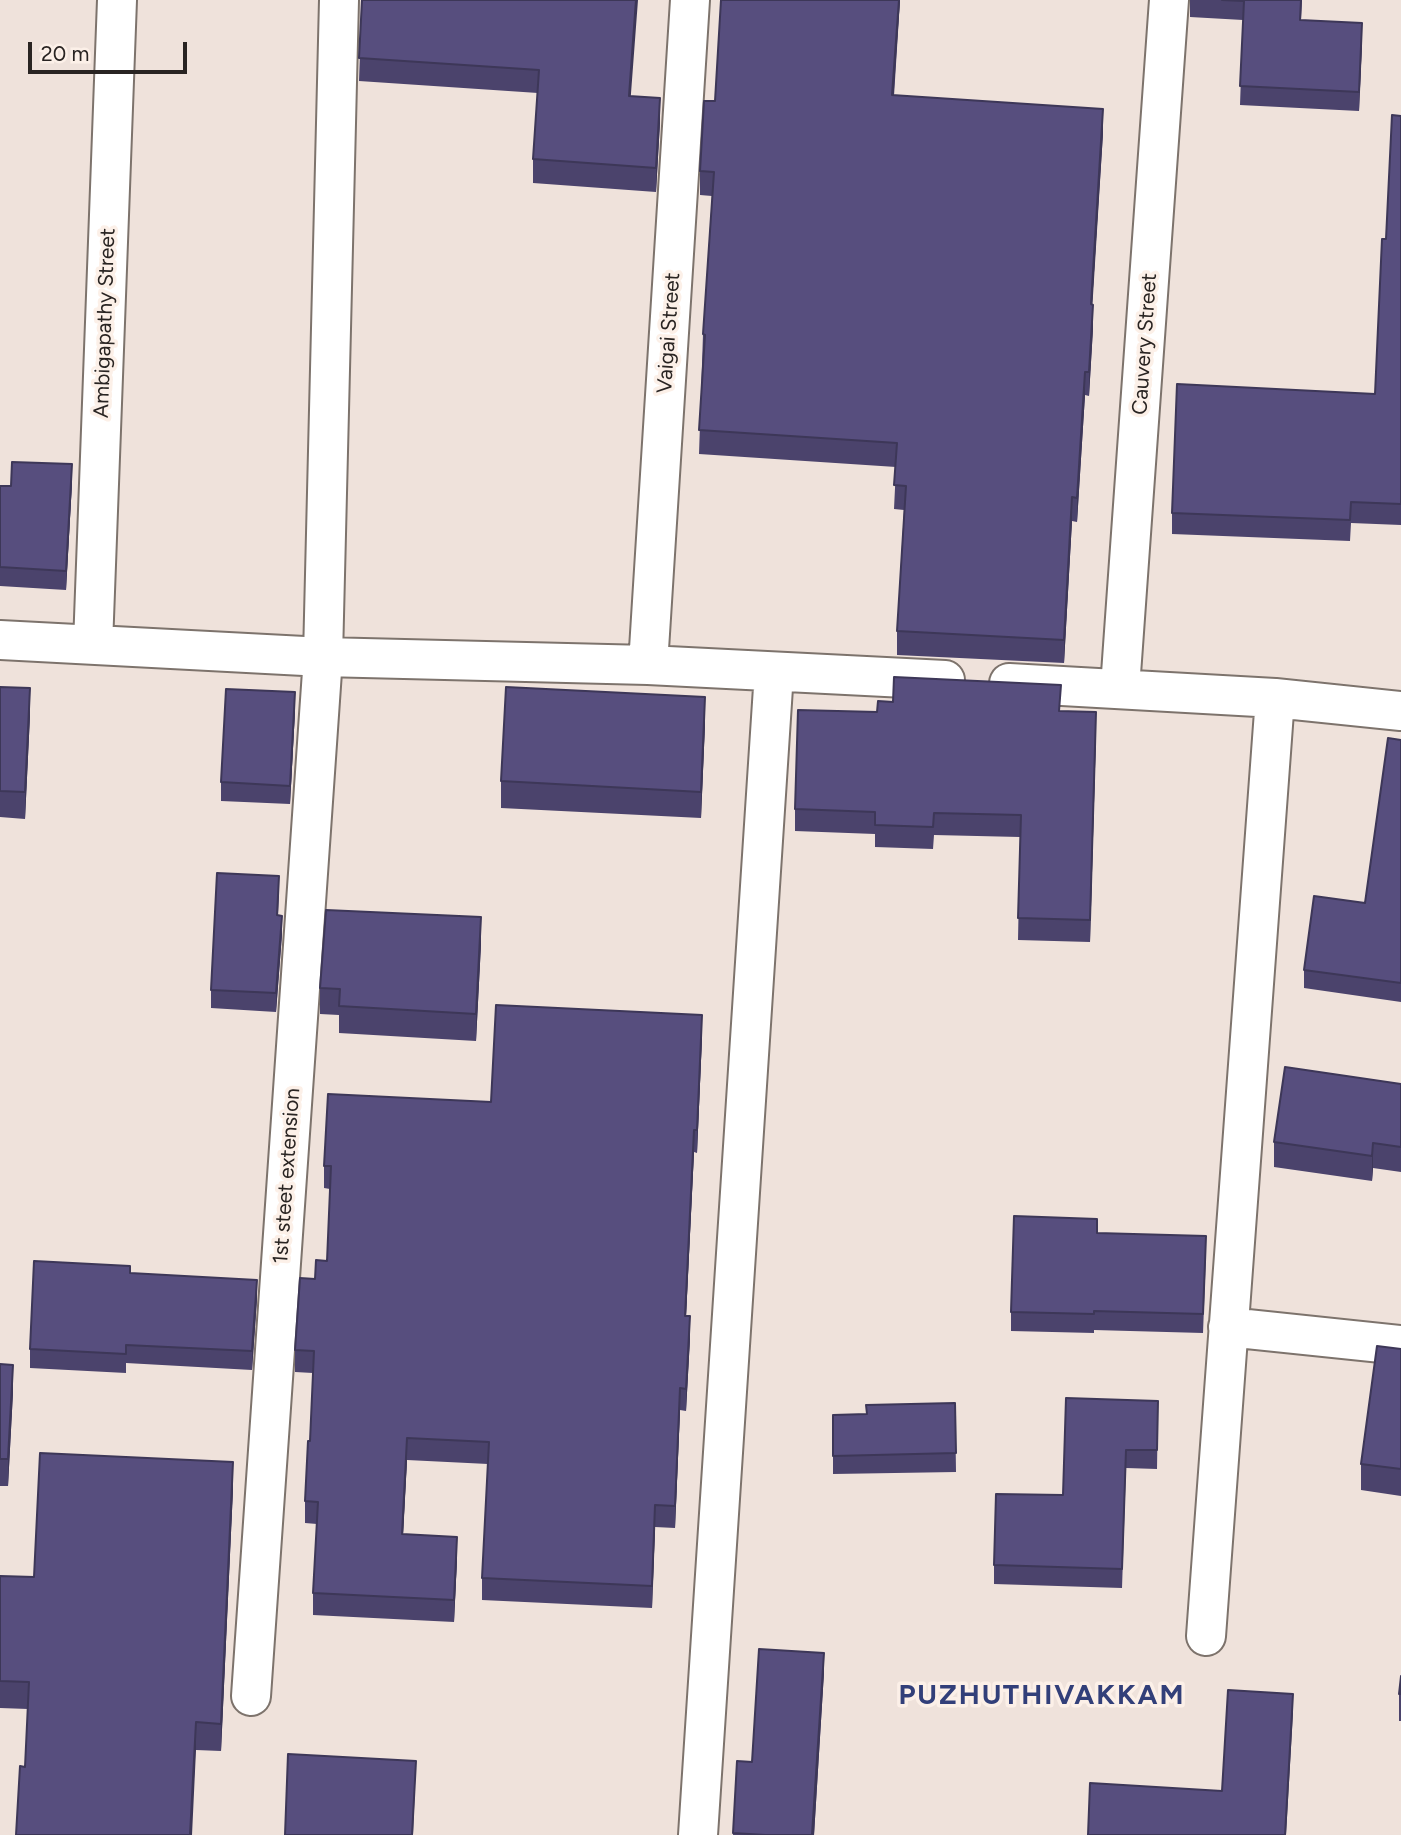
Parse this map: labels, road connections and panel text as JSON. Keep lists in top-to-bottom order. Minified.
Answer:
{"streets":{"street":["Ambigapathy Street","Vaigai Street","Cauvery Street","1st steet extension"]},"districts":["PUZHUTHIVAKKAM"],"scale_bar":"20 m"}
